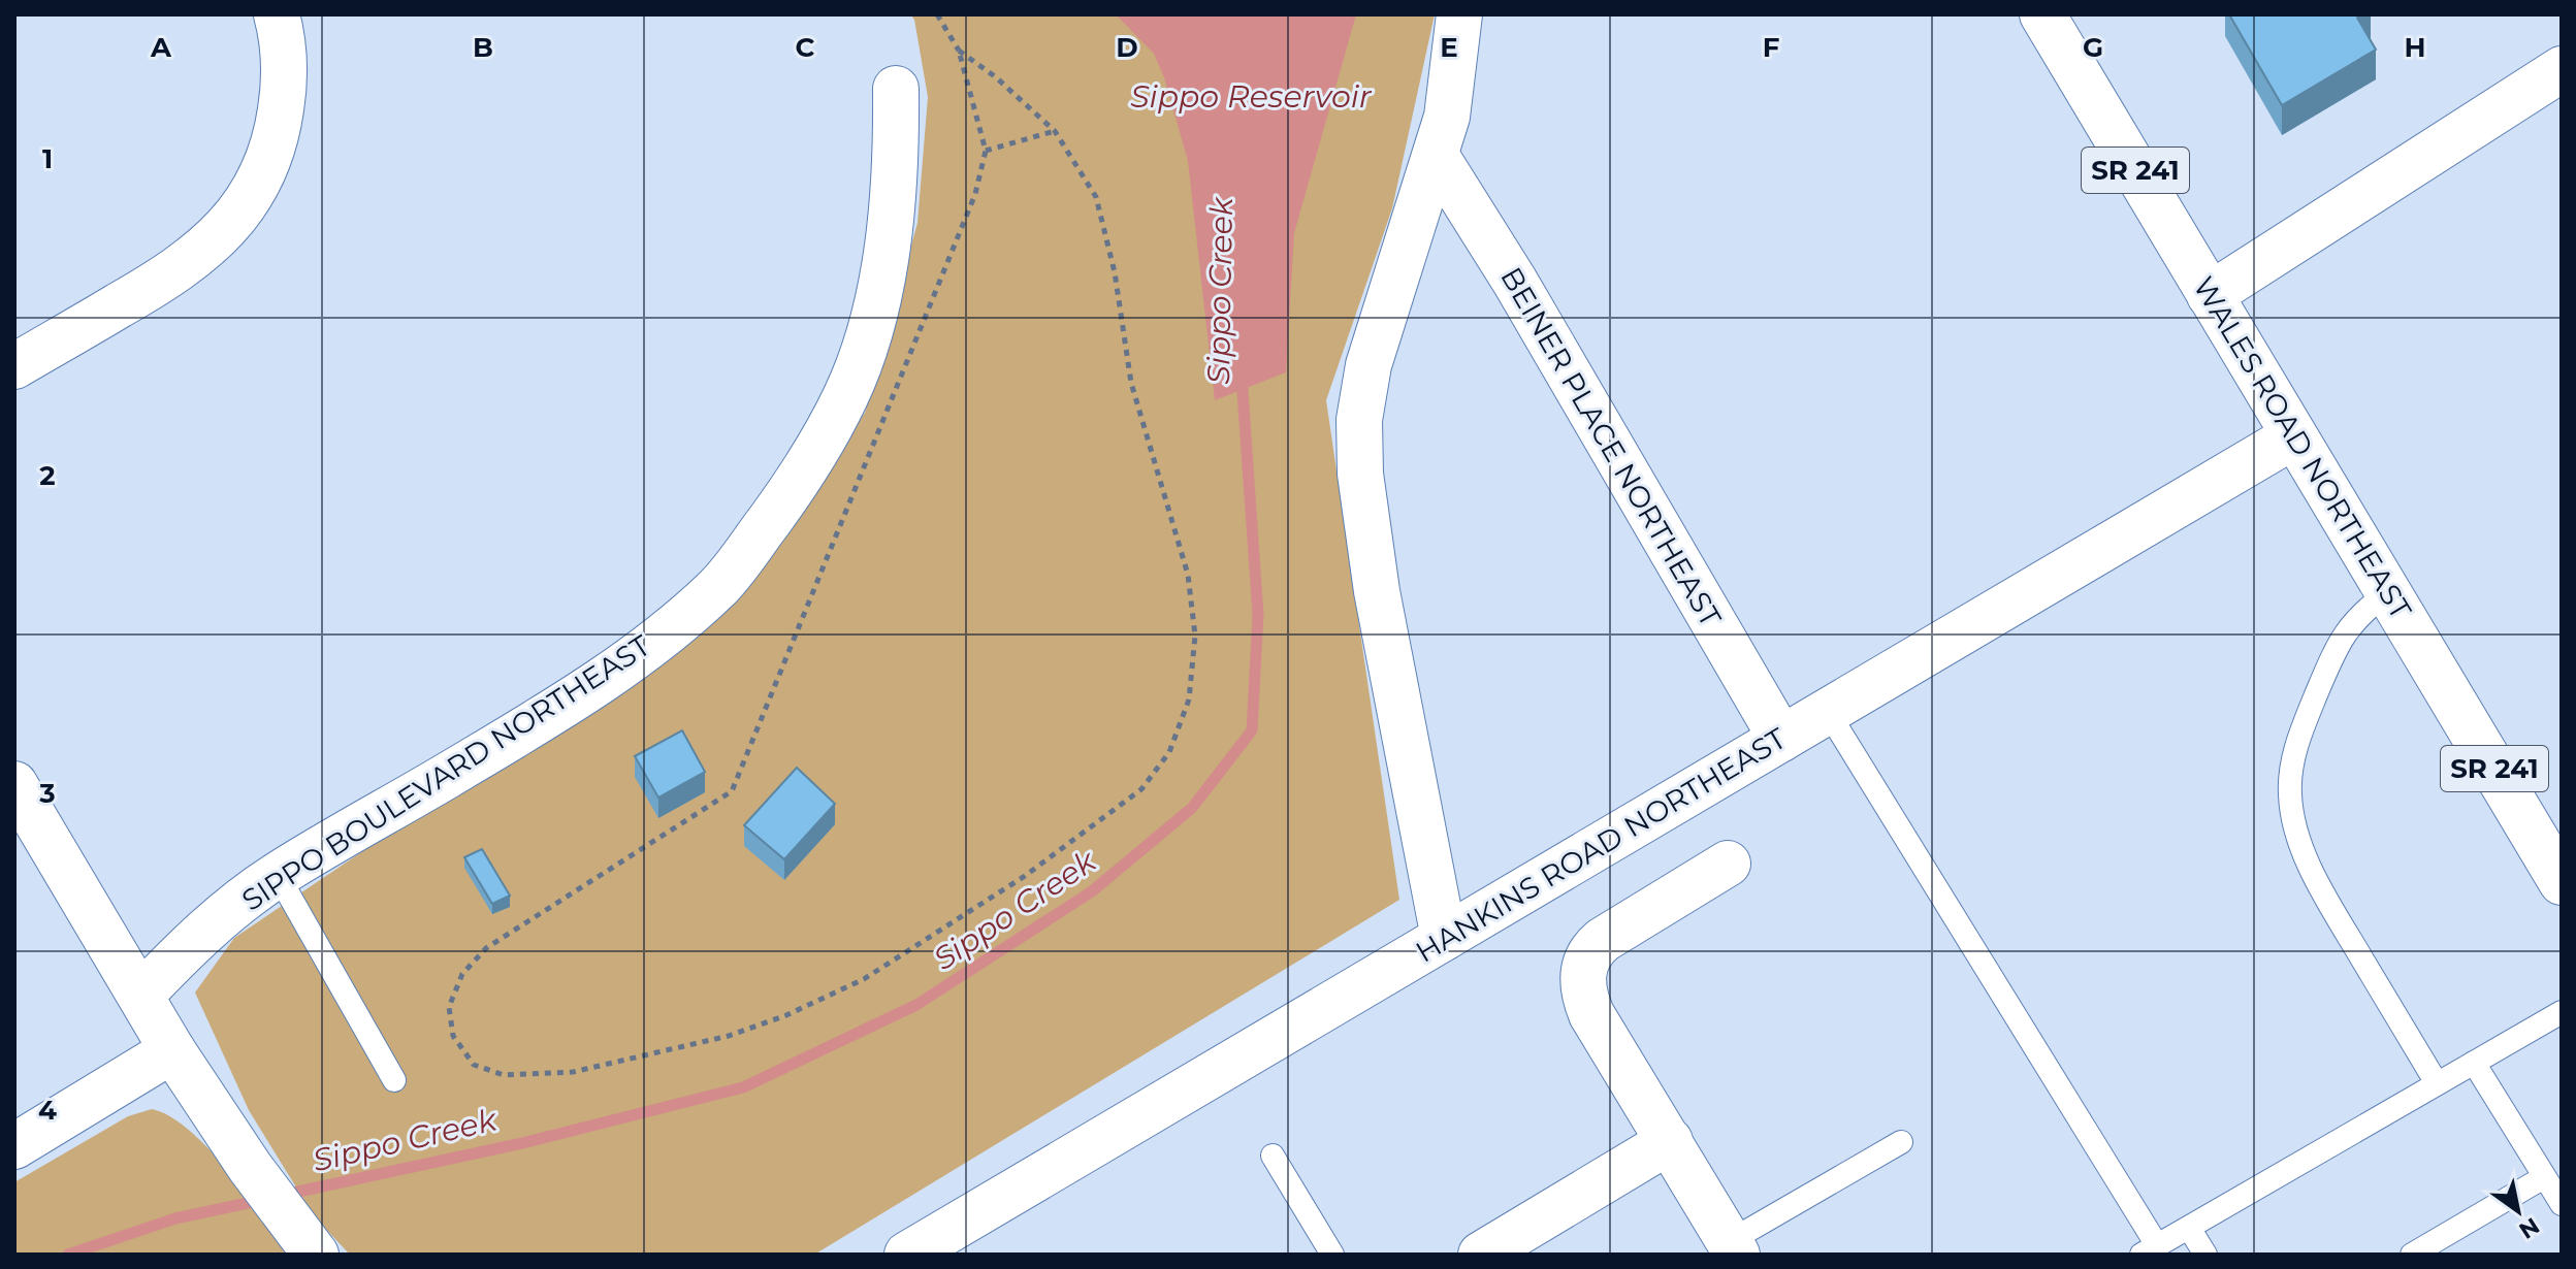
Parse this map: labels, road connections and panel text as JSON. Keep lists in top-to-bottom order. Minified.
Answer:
{"streets":{"street":["SR 241","BEINER PLACE NORTHEAST","WALES ROAD NORTHEAST","SIPPO BOULEVARD NORTHEAST","HANKINS ROAD NORTHEAST"]},"crossings":[["BEINER PLACE NORTHEAST","HANKINS ROAD NORTHEAST"],["WALES ROAD NORTHEAST","HANKINS ROAD NORTHEAST"]],"water":["Sippo Reservoir","Sippo Creek"],"north":"bottom right","grid":{"columns":["A","B","C","D","E","F","G","H"],"rows":["1","2","3","4"]}}
